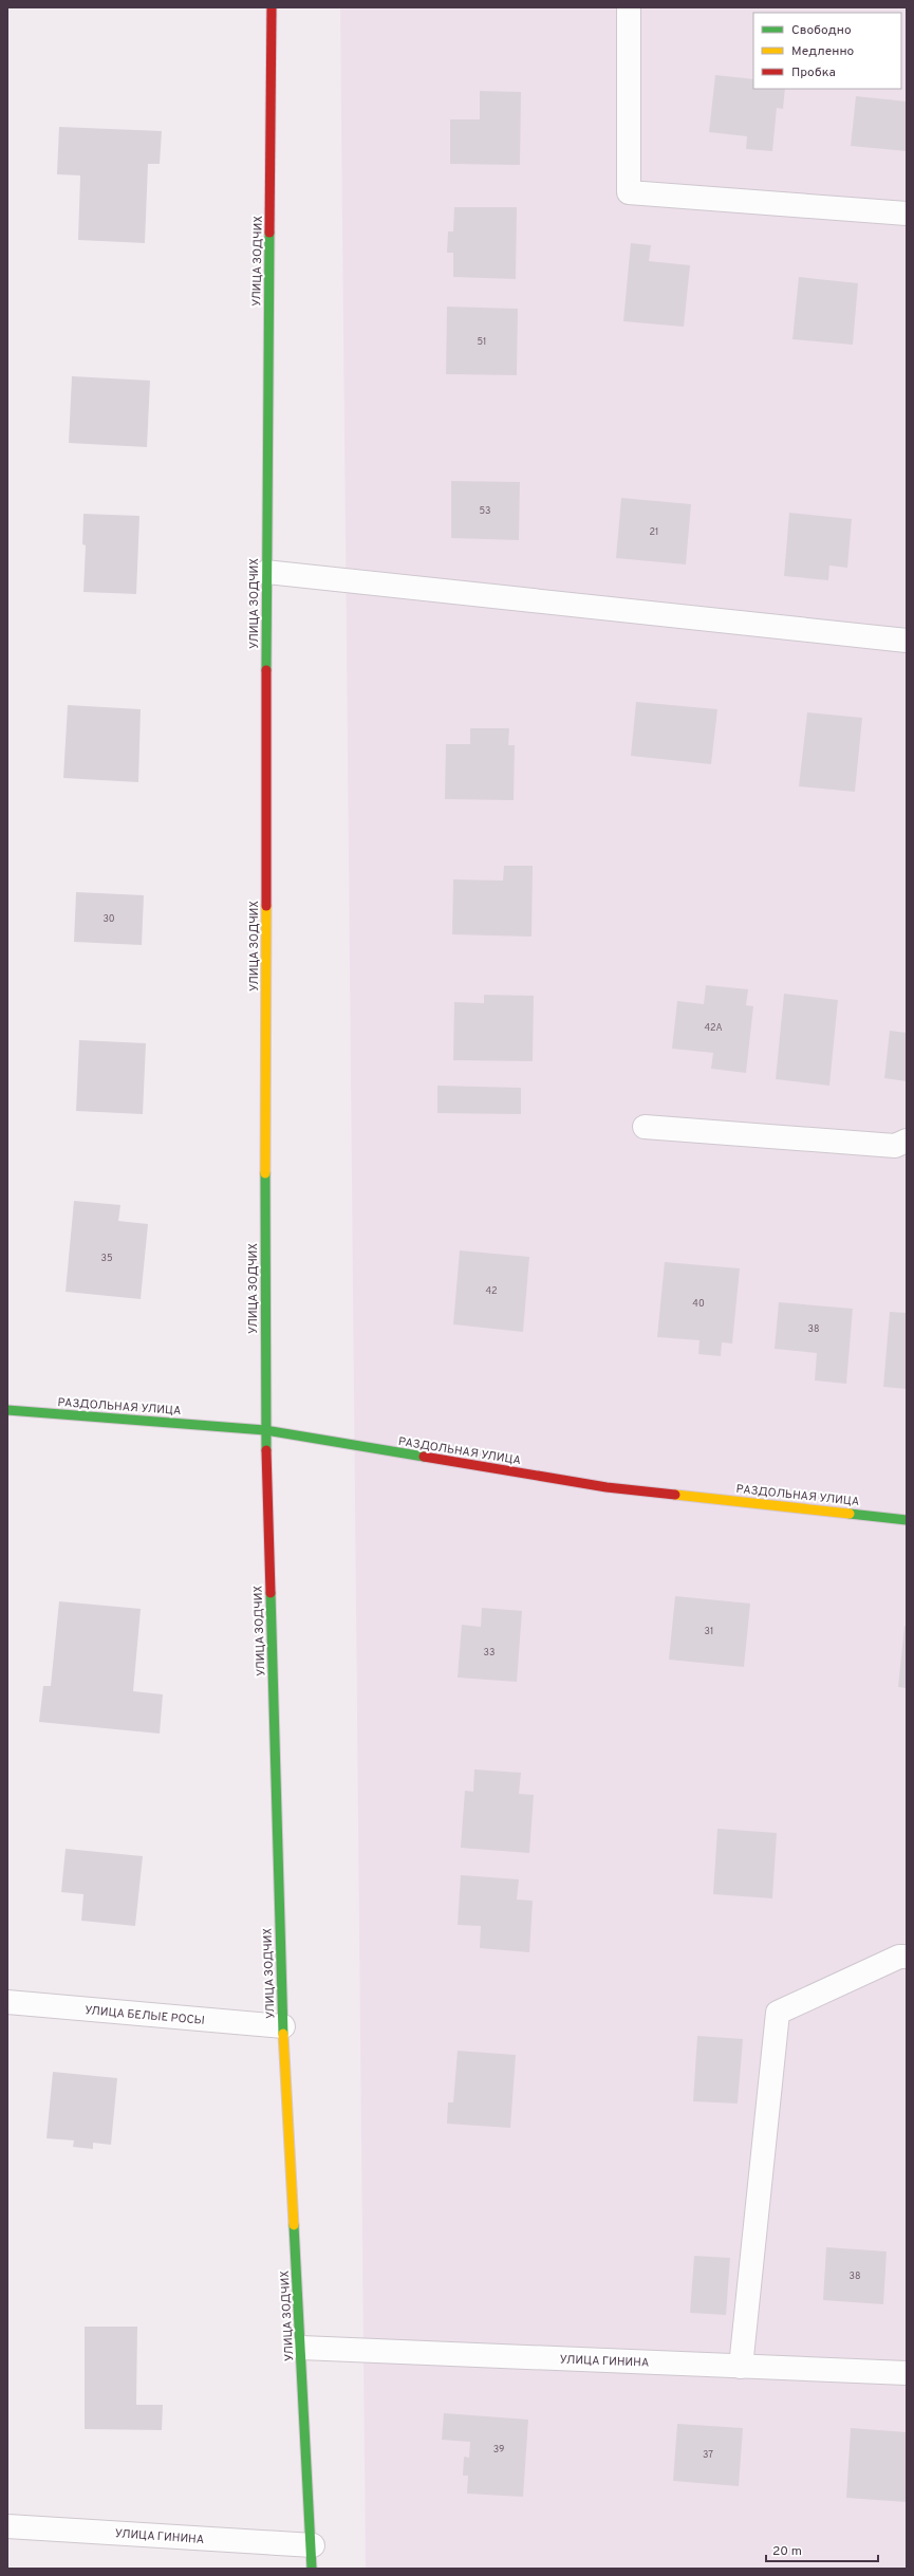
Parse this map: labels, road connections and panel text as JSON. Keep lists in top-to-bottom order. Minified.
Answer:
{"streets":{"street":["УЛИЦА ЗОДЧИХ","РАЗДОЛЬНАЯ УЛИЦА","УЛИЦА БЕЛЫЕ РОСЫ","УЛИЦА ГИНИНА"]},"crossings":[["УЛИЦА ЗОДЧИХ","РАЗДОЛЬНАЯ УЛИЦА"],["УЛИЦА ЗОДЧИХ","УЛИЦА БЕЛЫЕ РОСЫ"],["УЛИЦА ЗОДЧИХ","УЛИЦА ГИНИНА"]],"house_numbers":["51","53","21","30","42А","35","42","40","38","31","33","38","39","37"],"legend":["Свободно","Медленно","Пробка"],"scale_bar":"20 m"}
